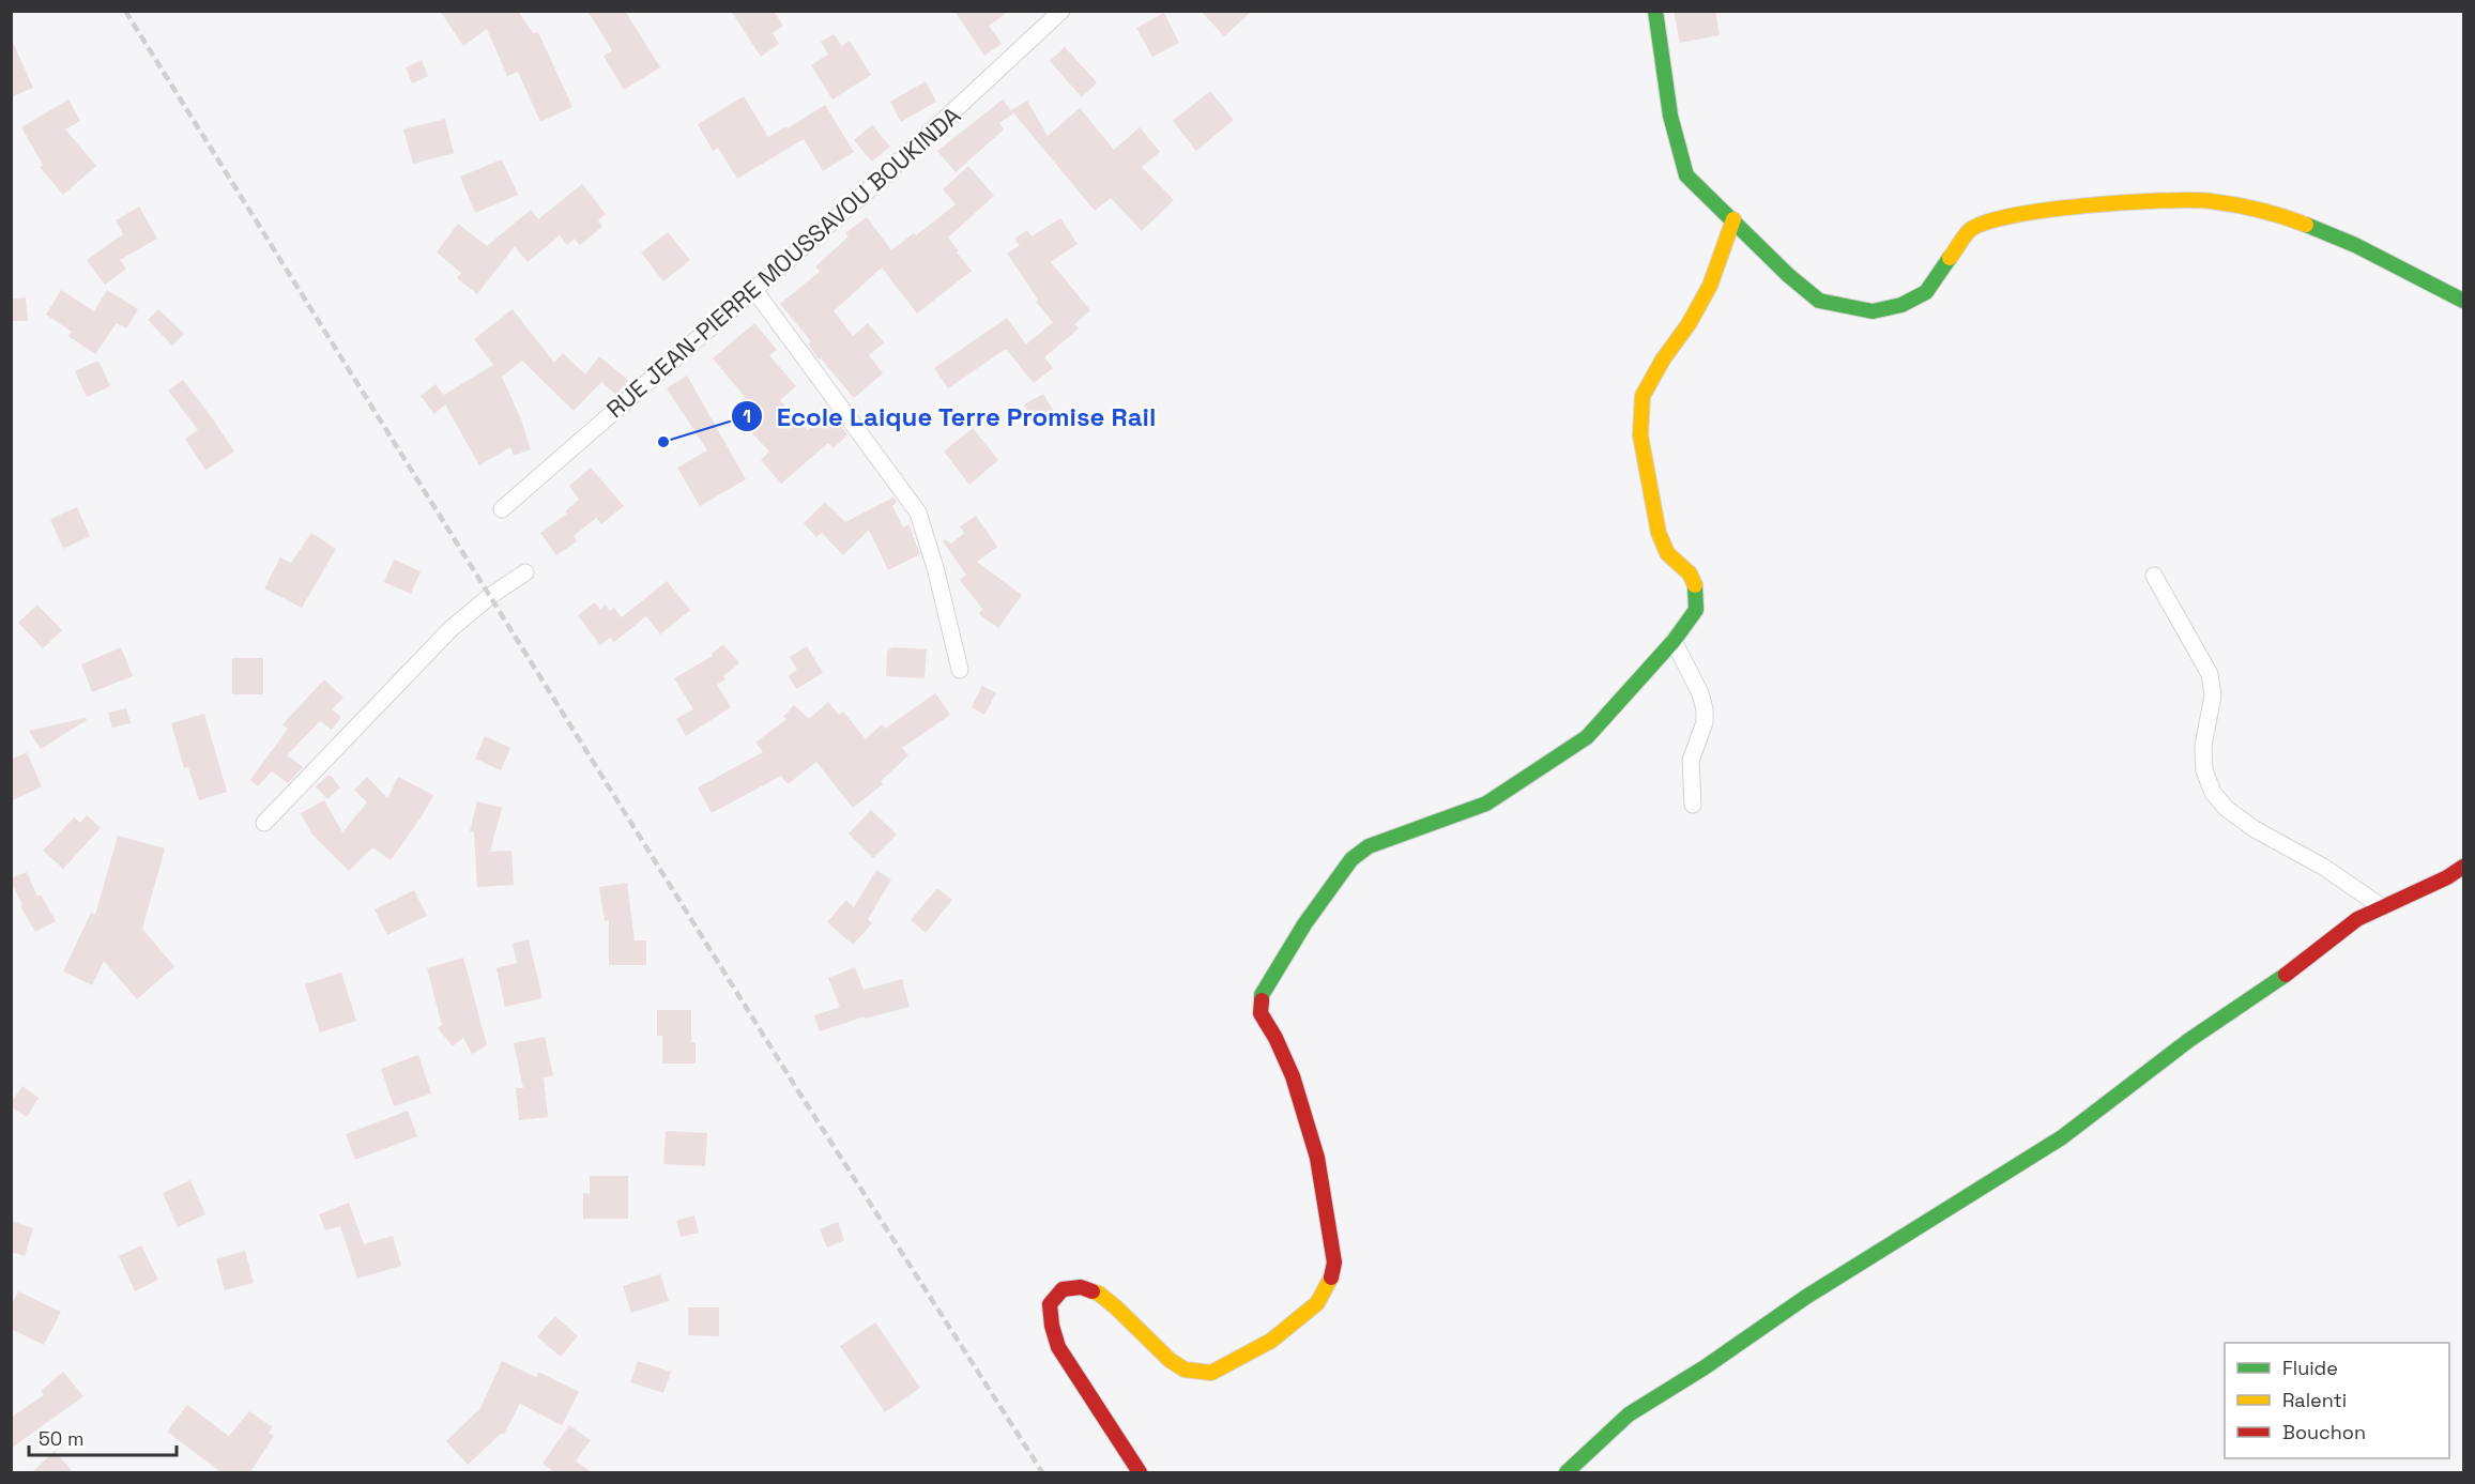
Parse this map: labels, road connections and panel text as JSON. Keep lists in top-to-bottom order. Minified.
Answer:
{"streets":{"street":["RUE JEAN-PIERRE MOUSSAVOU BOUKINDA"]},"places":["Ecole Laique Terre Promise Rail"],"legend":["Fluide","Ralenti","Bouchon"],"scale_bar":"50 m"}
